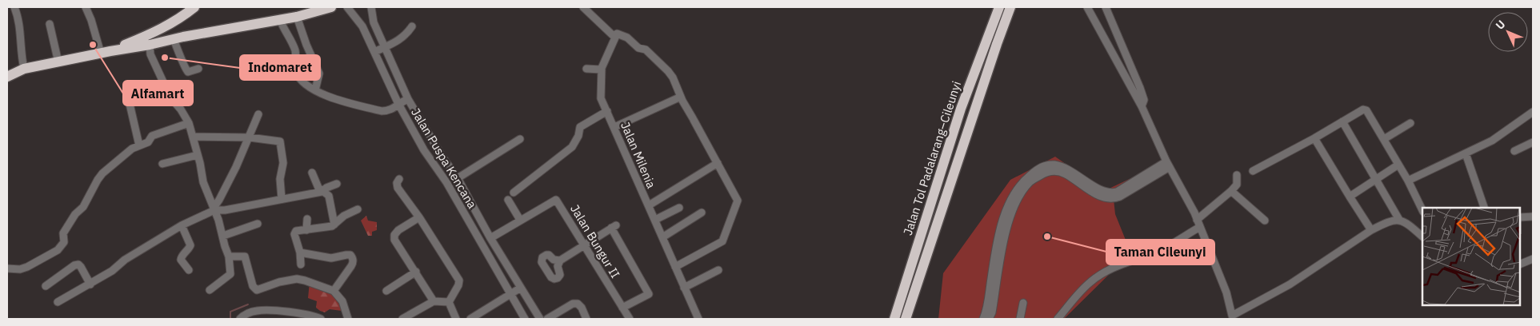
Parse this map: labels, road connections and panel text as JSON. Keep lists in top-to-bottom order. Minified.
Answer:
{"streets":{"highway":["Jalan Tol Padalarang–Cileunyi"],"street":["Jalan Milenia","Jalan Puspa Kencana","Jalan Bungur II"]},"crossings":[["Jalan Puspa Kencana","Jalan Bungur II"]],"places":["Alfamart","Indomaret","Taman Cileunyi"],"north":"top left"}
